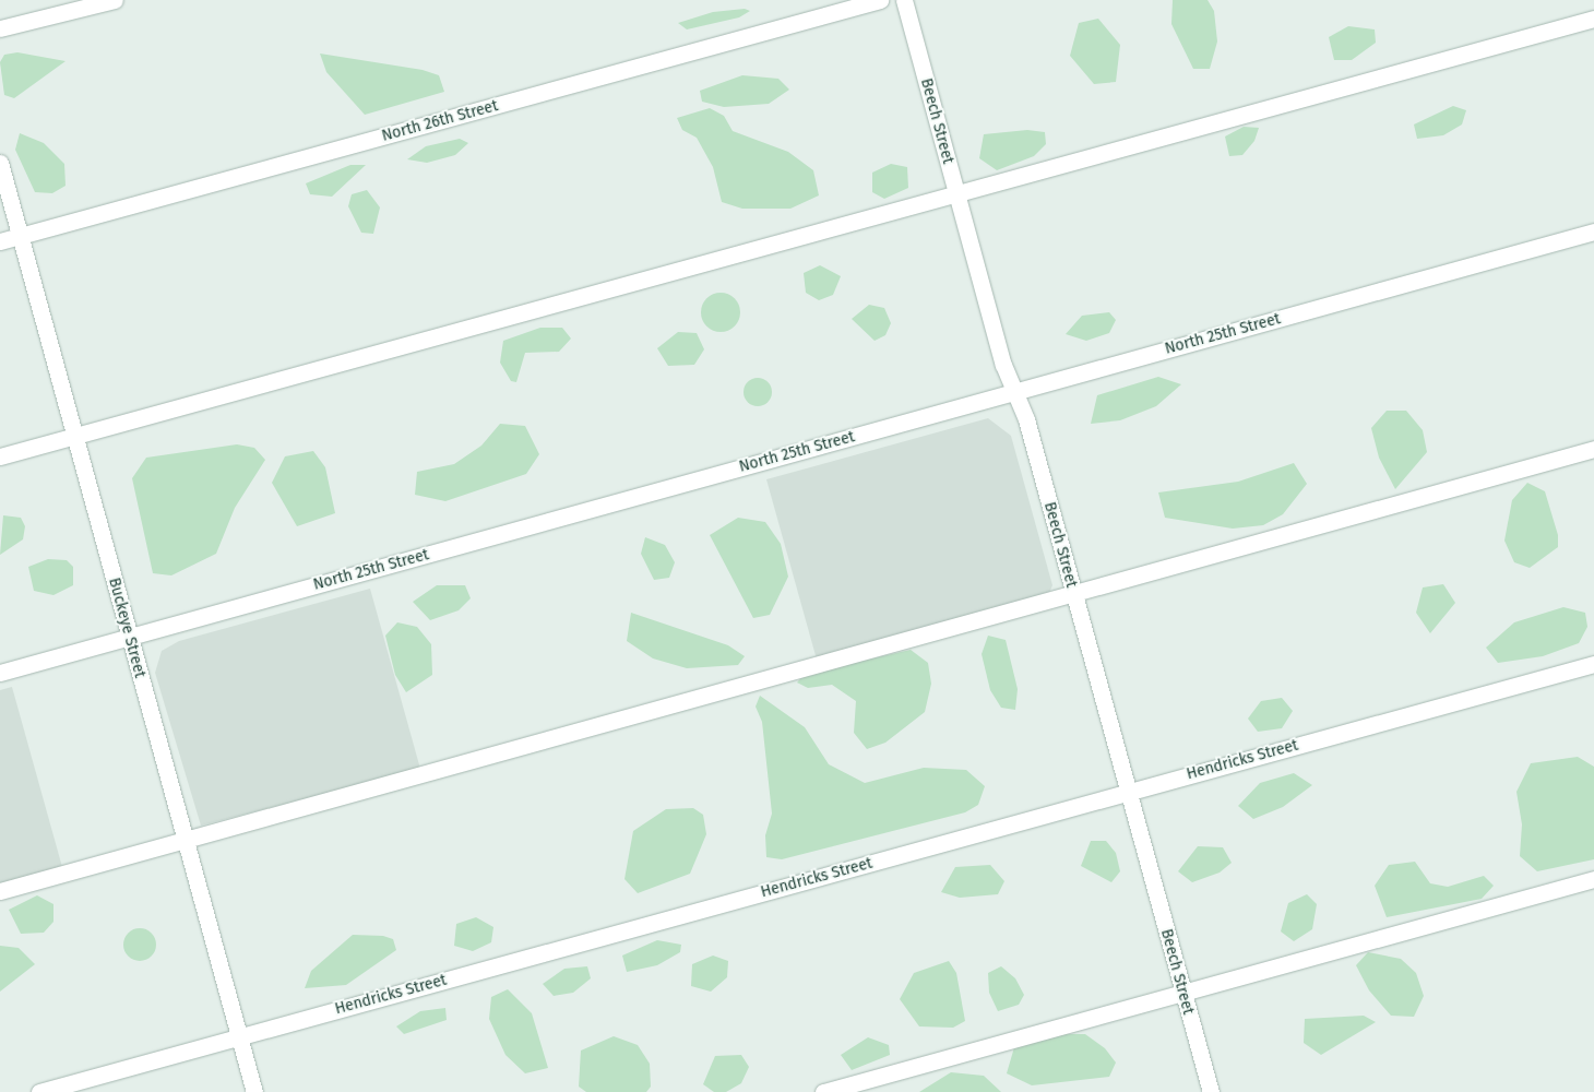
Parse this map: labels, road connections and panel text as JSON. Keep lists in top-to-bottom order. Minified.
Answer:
{"streets":{"street":["North 26th Street","Beech Street","North 25th Street","Buckeye Street","Hendricks Street"]},"crossings":[["North 26th Street","Buckeye Street"],["Beech Street","North 25th Street"],["Beech Street","Hendricks Street"],["North 25th Street","Buckeye Street"],["Buckeye Street","Hendricks Street"]]}
